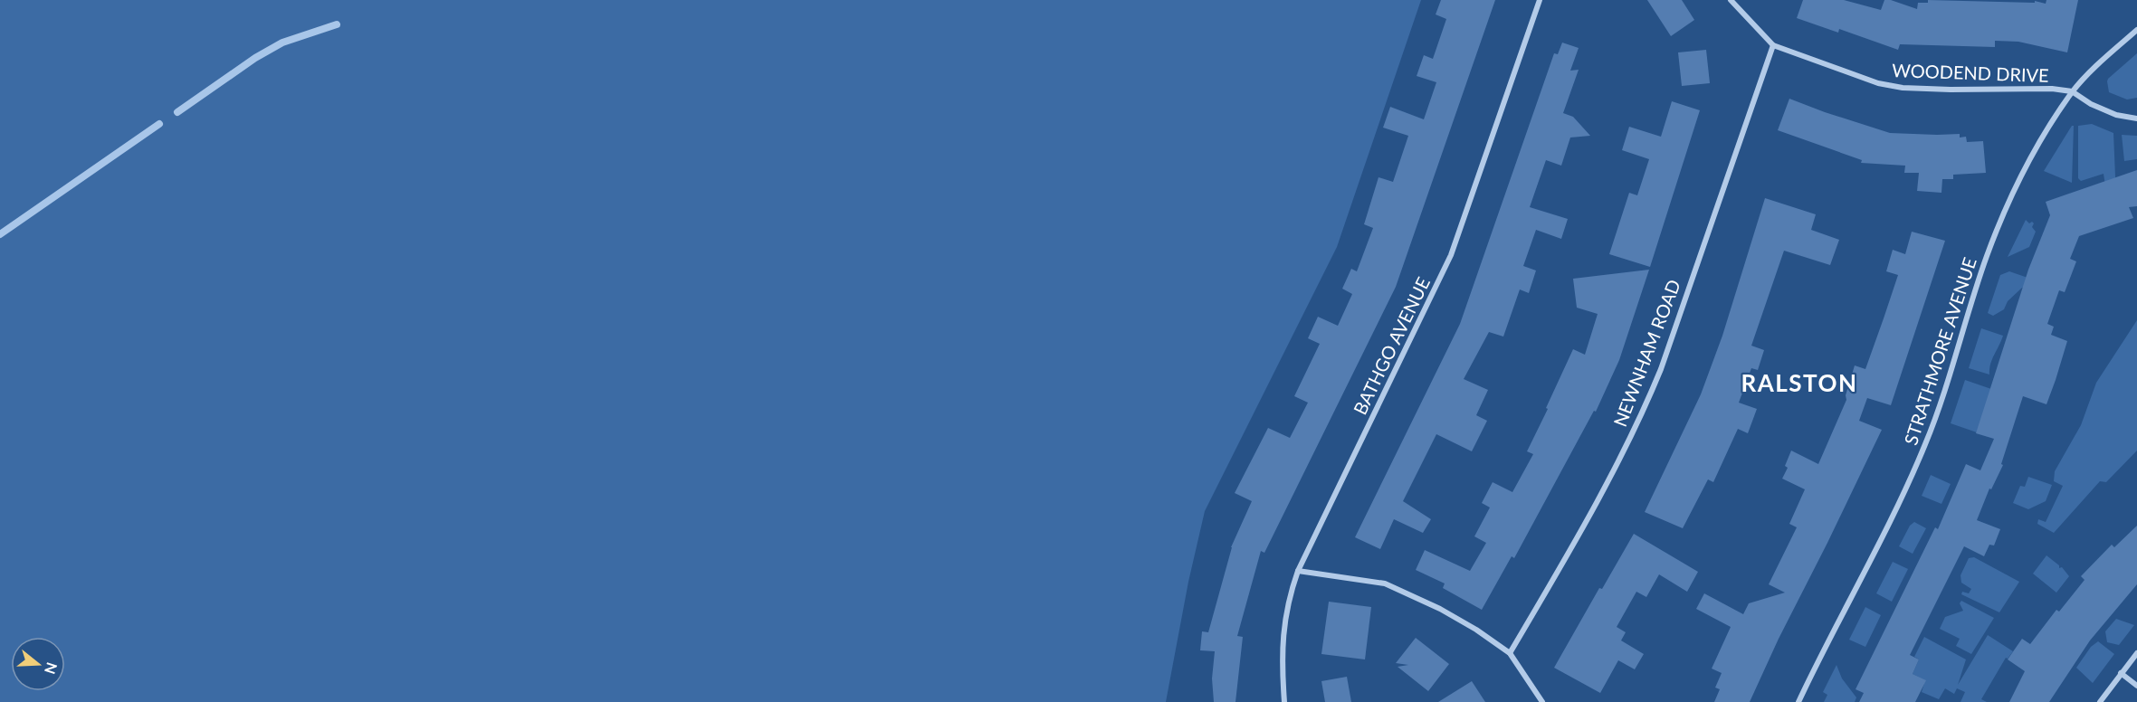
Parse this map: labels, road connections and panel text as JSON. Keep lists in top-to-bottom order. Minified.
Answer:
{"streets":{"street":["WOODEND DRIVE","BATHGO AVENUE","STRATHMORE AVENUE","NEWNHAM ROAD"]},"crossings":[["WOODEND DRIVE","STRATHMORE AVENUE"],["WOODEND DRIVE","NEWNHAM ROAD"]],"districts":["RALSTON"],"north":"right"}
